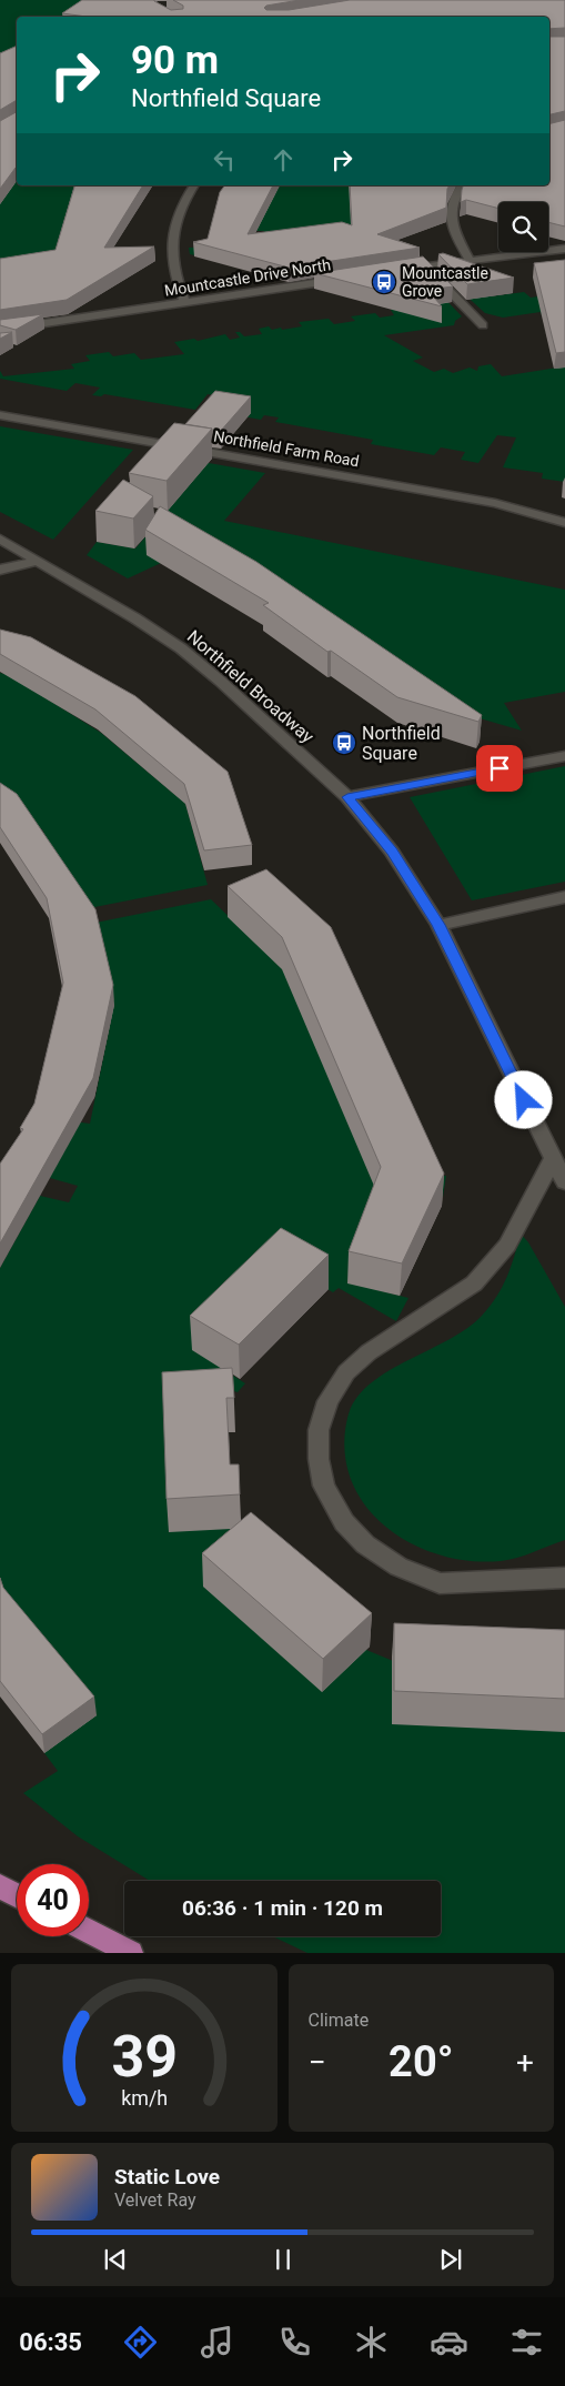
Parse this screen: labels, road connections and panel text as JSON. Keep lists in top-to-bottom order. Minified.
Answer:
{"streets":{"street":["Mountcastle Drive North","Northfield Farm Road","Northfield Broadway"]},"places":{"bus stop":["Mountcastle Grove","Northfield Square"]},"page":{"turn":["90 m","Northfield Square"],"limit":"40","trip":"06:36 · 1 min · 120 m","tile":"Climate","heat":["−","20°","+"],"song":["Static Love","Velvet Ray"],"tabs":"06:35","gauge":["39","km/h"]}}
